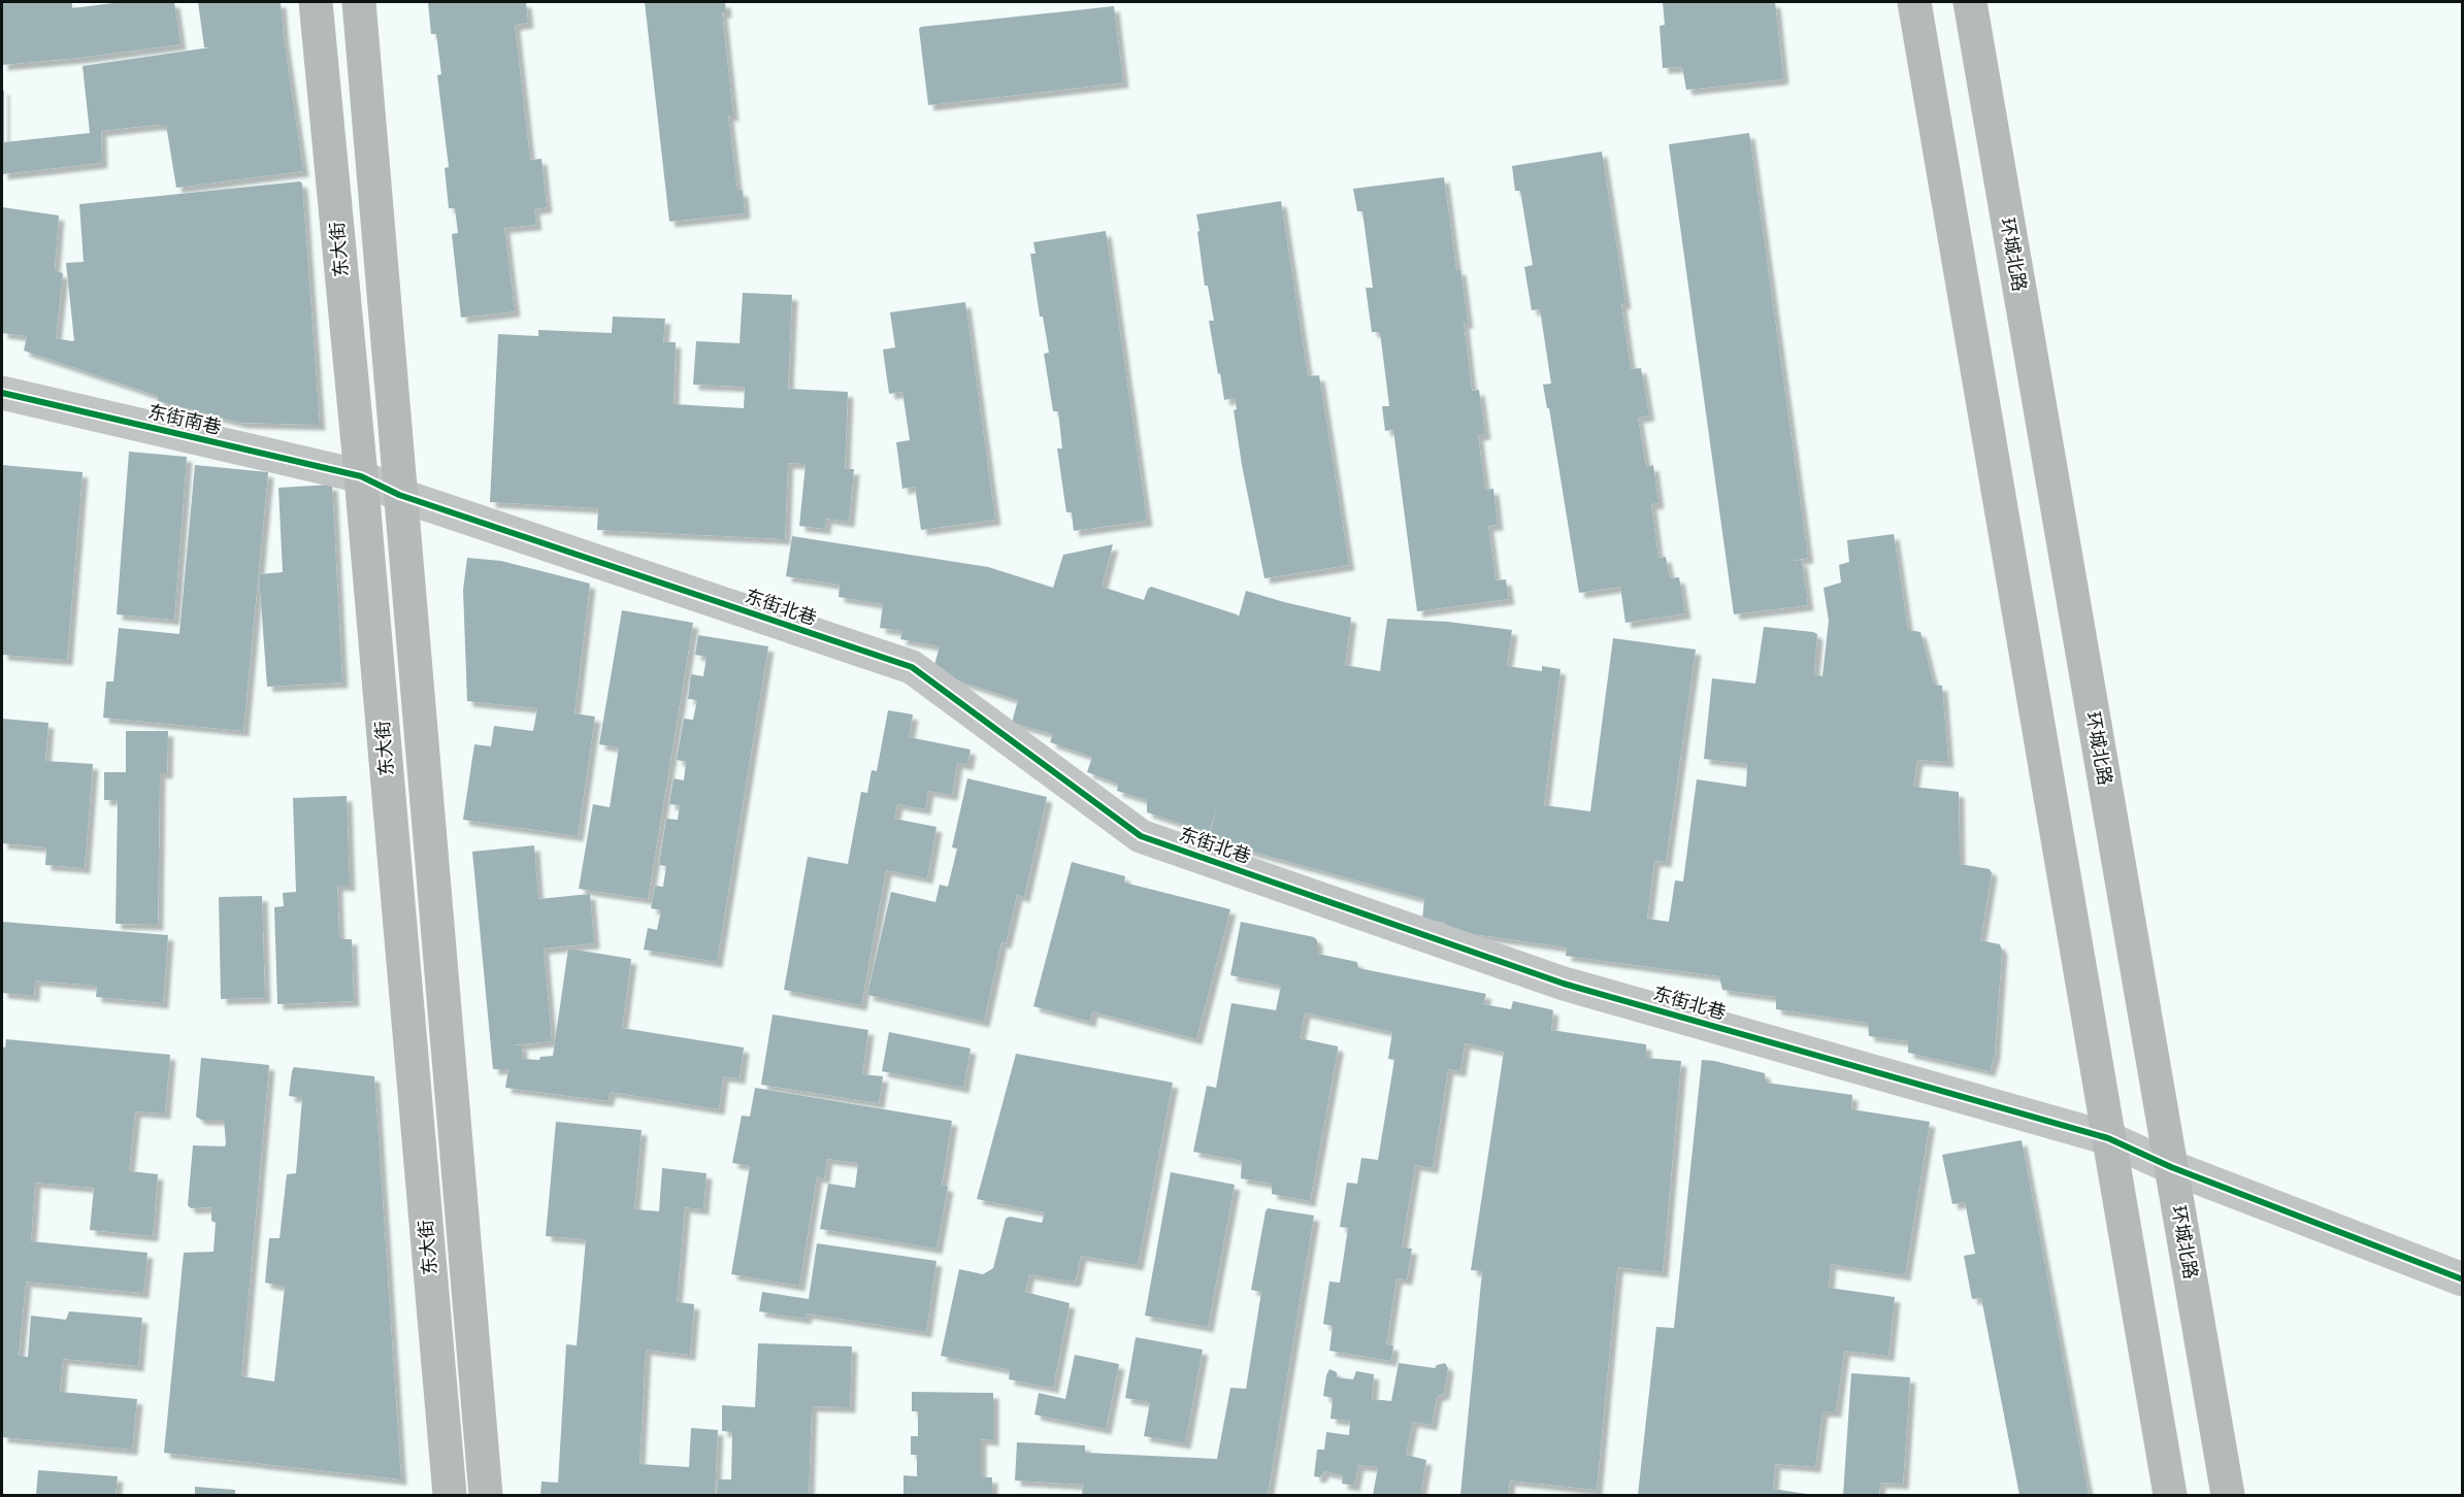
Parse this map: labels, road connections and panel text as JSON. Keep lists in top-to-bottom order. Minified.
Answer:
{"streets":{"main road":["东大街","环城北路"],"street":["东街南巷","东街北巷"]},"crossings":[["东大街","东街南巷"],["东大街","东街北巷"],["环城北路","东街北巷"],["东街南巷","东街北巷"]]}
